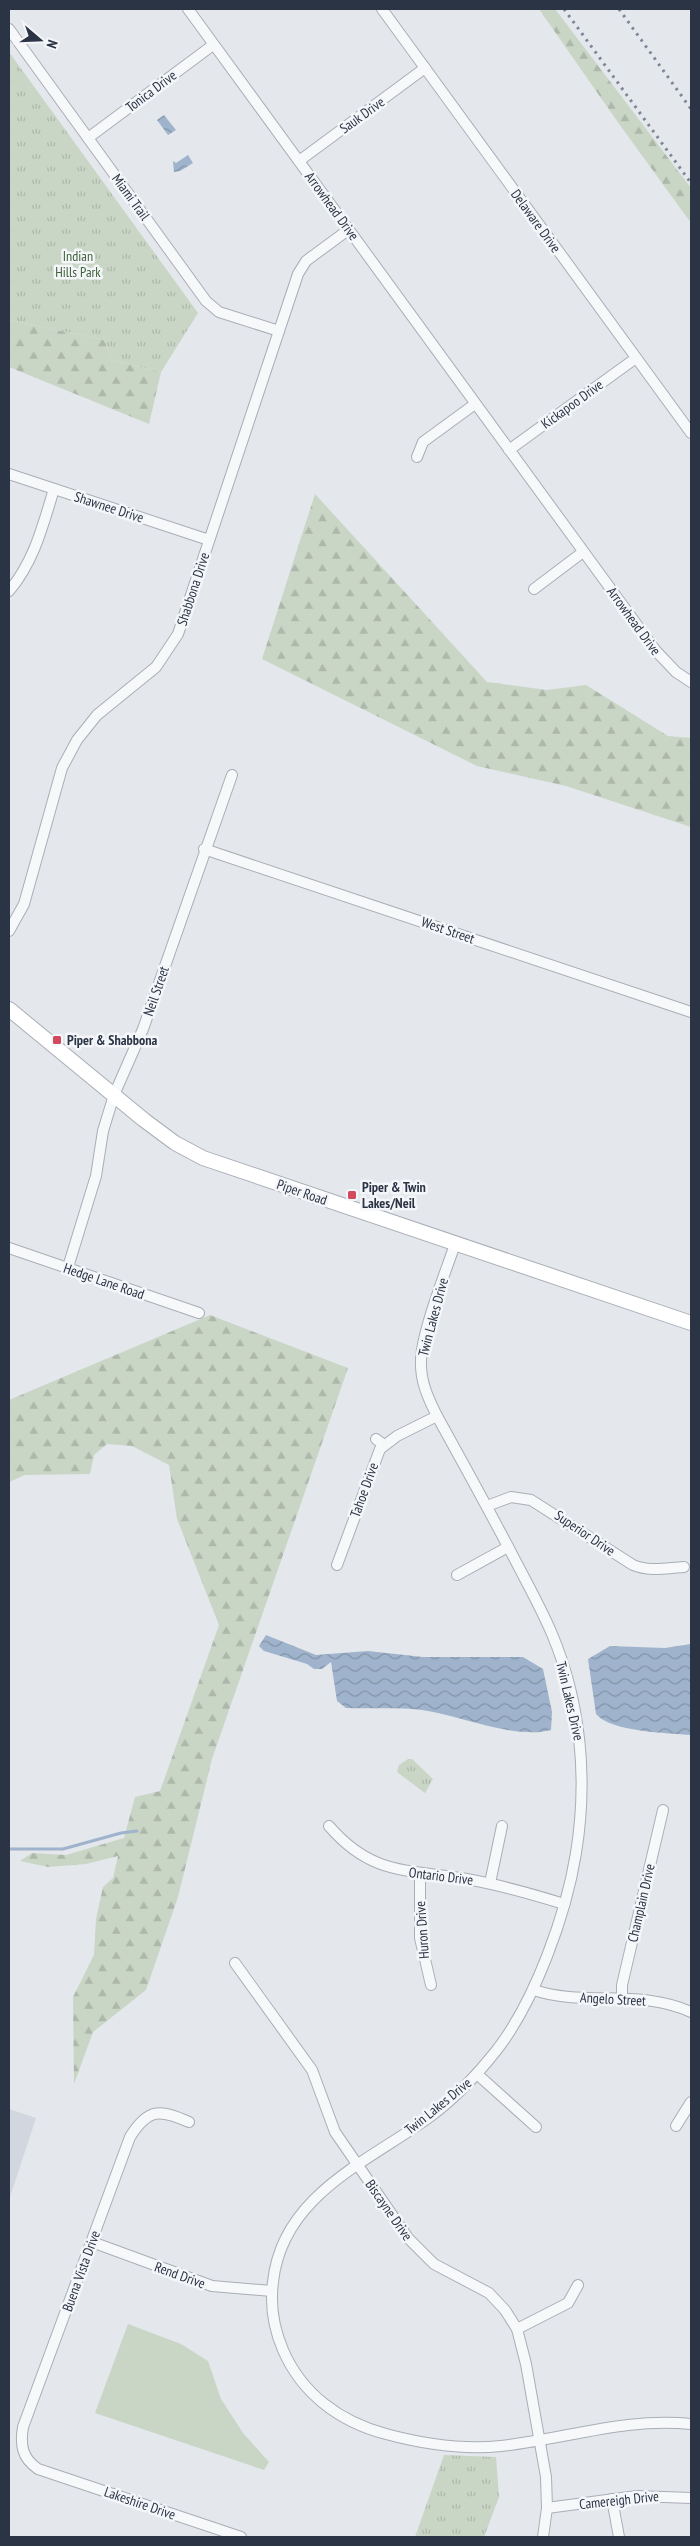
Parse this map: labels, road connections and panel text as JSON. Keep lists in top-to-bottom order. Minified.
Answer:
{"streets":{"street":["Tonica Drive","Sauk Drive","Miami Trail","Arrowhead Drive","Delaware Drive","Kickapoo Drive","Shawnee Drive","Shabbona Drive","West Street","Neil Street","Piper Road","Hedge Lane Road","Twin Lakes Drive","Tahoe Drive","Superior Drive","Ontario Drive","Champlain Drive","Huron Drive","Angelo Street","Biscayne Drive","Buena Vista Drive","Rend Drive","Camereigh Drive","Lakeshire Drive"]},"crossings":[["Tonica Drive","Miami Trail"],["Tonica Drive","Arrowhead Drive"],["Sauk Drive","Arrowhead Drive"],["Sauk Drive","Delaware Drive"],["Miami Trail","Shabbona Drive"],["Arrowhead Drive","Kickapoo Drive"],["Arrowhead Drive","Shabbona Drive"],["Delaware Drive","Kickapoo Drive"],["Shawnee Drive","Shabbona Drive"],["West Street","Neil Street"],["Neil Street","Piper Road"],["Neil Street","Hedge Lane Road"],["Piper Road","Twin Lakes Drive"],["Twin Lakes Drive","Tahoe Drive"],["Twin Lakes Drive","Superior Drive"],["Twin Lakes Drive","Ontario Drive"],["Twin Lakes Drive","Angelo Street"],["Twin Lakes Drive","Biscayne Drive"],["Twin Lakes Drive","Rend Drive"],["Ontario Drive","Huron Drive"],["Champlain Drive","Angelo Street"],["Biscayne Drive","Camereigh Drive"],["Buena Vista Drive","Rend Drive"],["Buena Vista Drive","Lakeshire Drive"]],"parks":["Indian Hills Park"],"places":{"transit":["Piper & Shabbona","Piper & Twin Lakes/Neil"]},"north":"right"}
